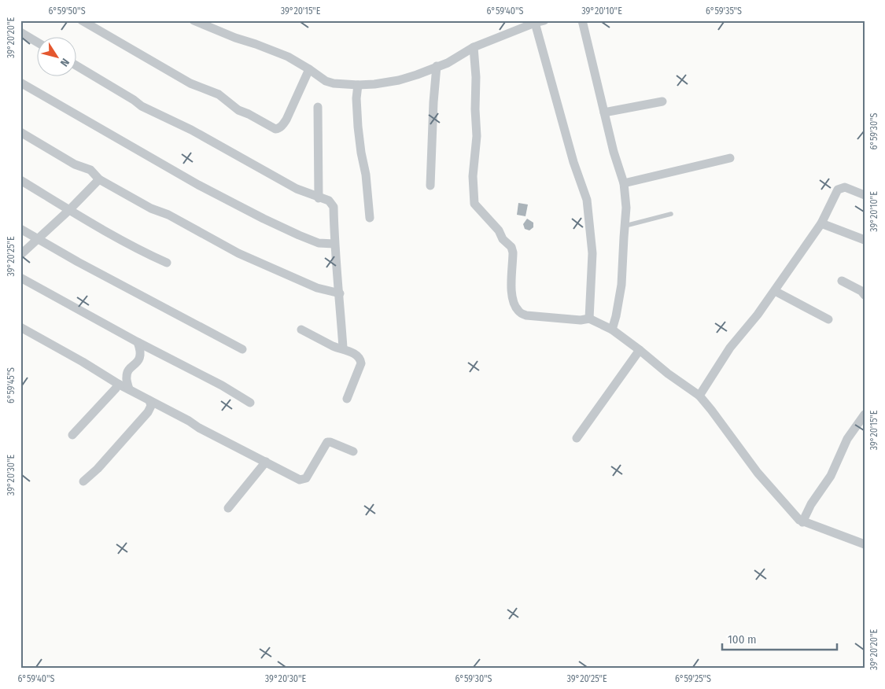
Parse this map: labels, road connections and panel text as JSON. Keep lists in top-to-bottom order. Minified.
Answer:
{"scale_bar":"100 m","north":"bottom right","coordinates":["6°59'50\"S","39°20'15\"E","6°59'40\"S","39°20'10\"E","6°59'35\"S","39°20'20\"E","6°59'30\"S","39°20'25\"E","6°59'45\"S","39°20'30\"E","6°59'25\"S"]}
